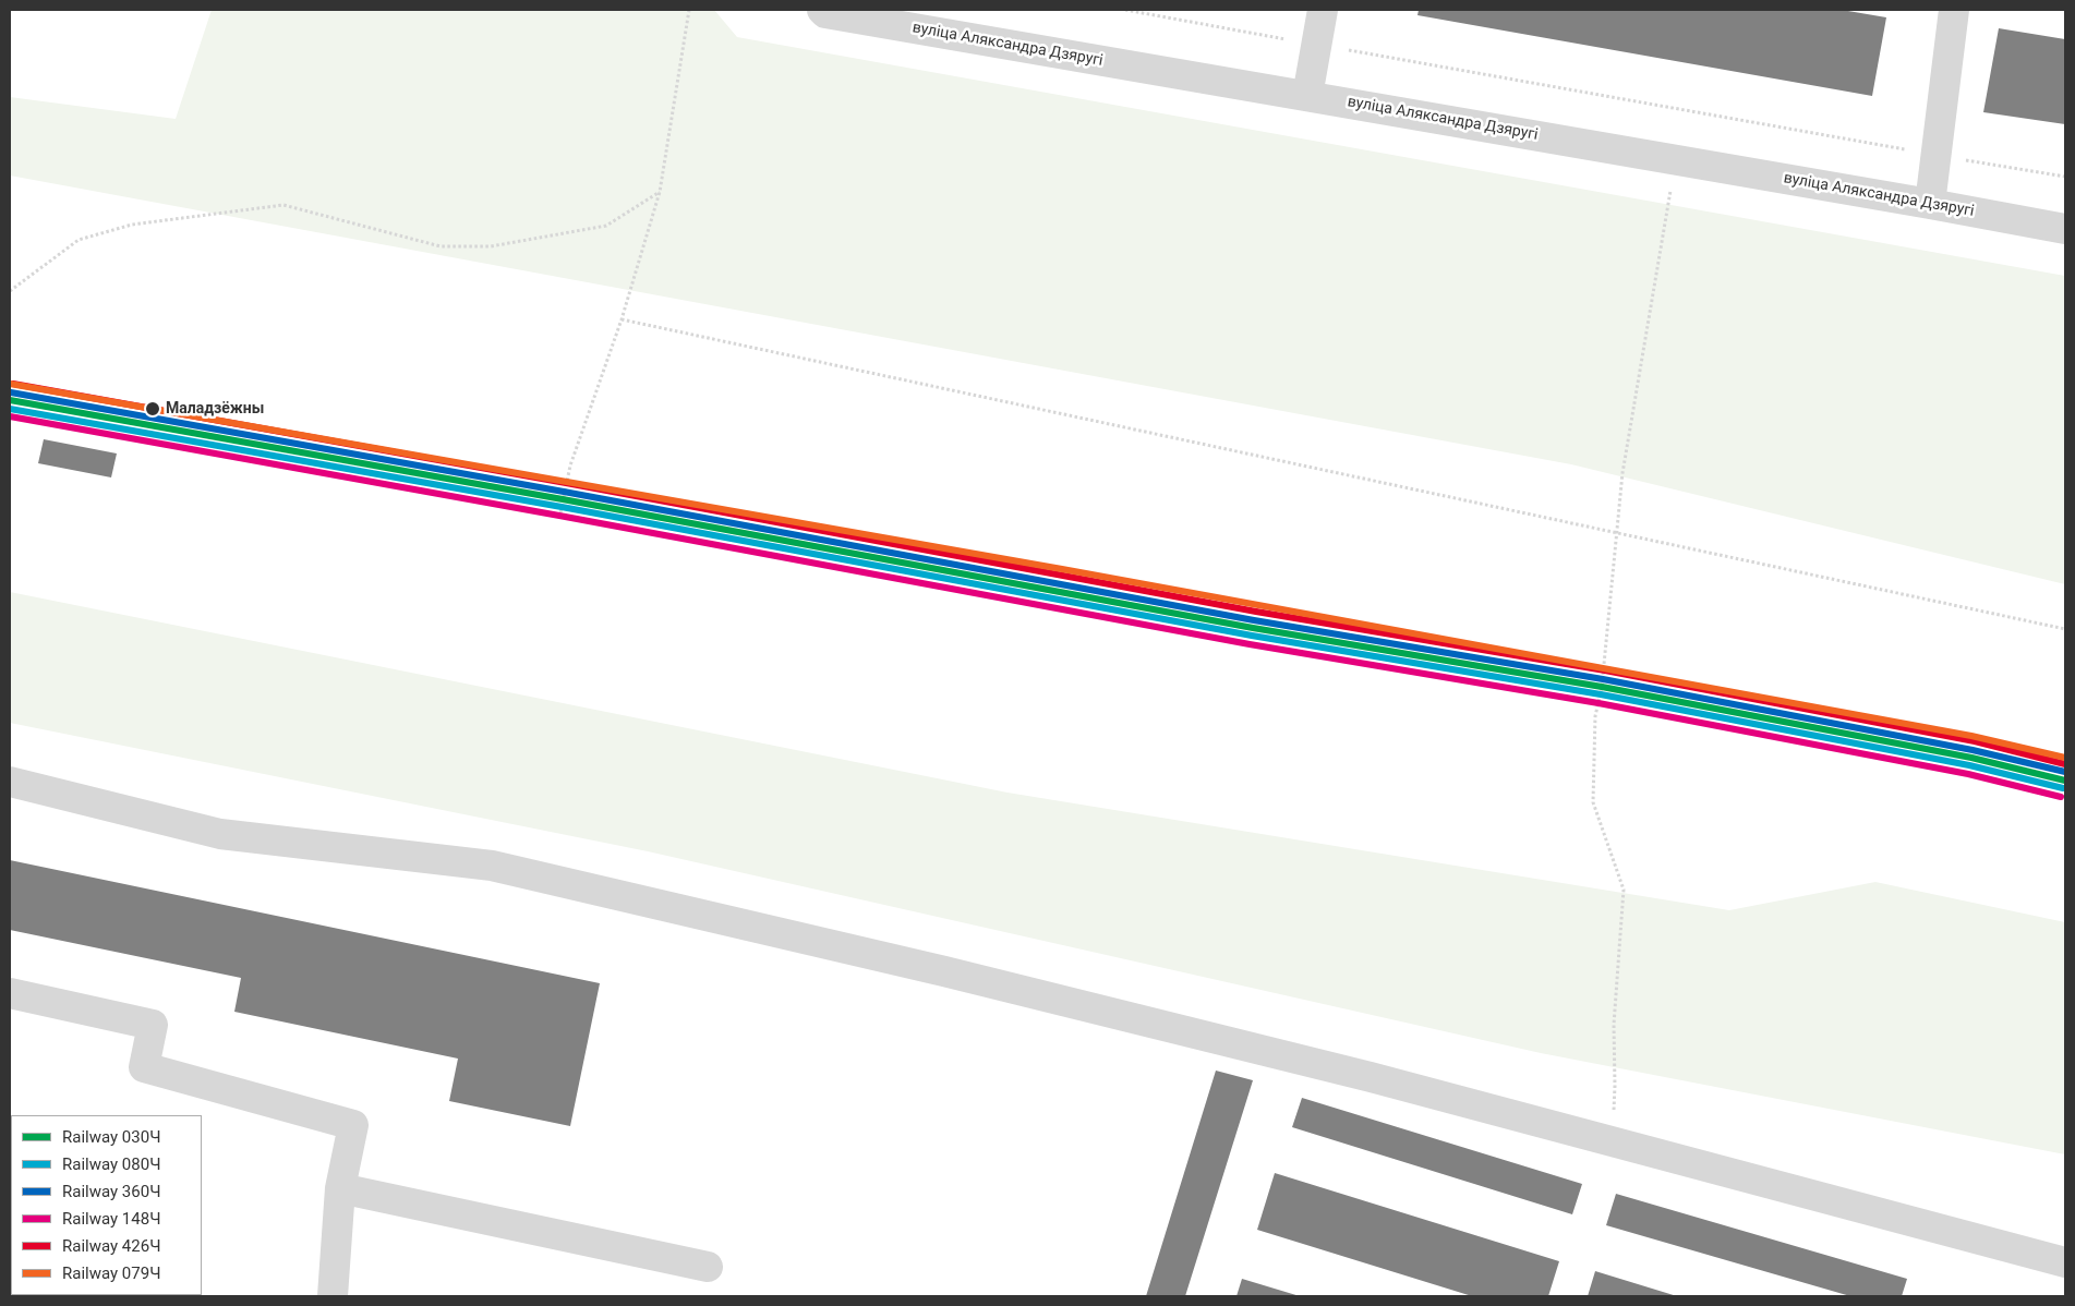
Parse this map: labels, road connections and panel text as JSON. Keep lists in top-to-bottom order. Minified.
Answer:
{"streets":{"street":["вуліца Аляксандра Дзяругі"]},"places":["Маладзёжны"],"lines":["rail line 426Ч","rail line 079Ч","rail line 360Ч","rail line 030Ч","rail line 080Ч","rail line 148Ч"],"legend":["Railway 030Ч","Railway 080Ч","Railway 360Ч","Railway 148Ч","Railway 426Ч","Railway 079Ч"]}
